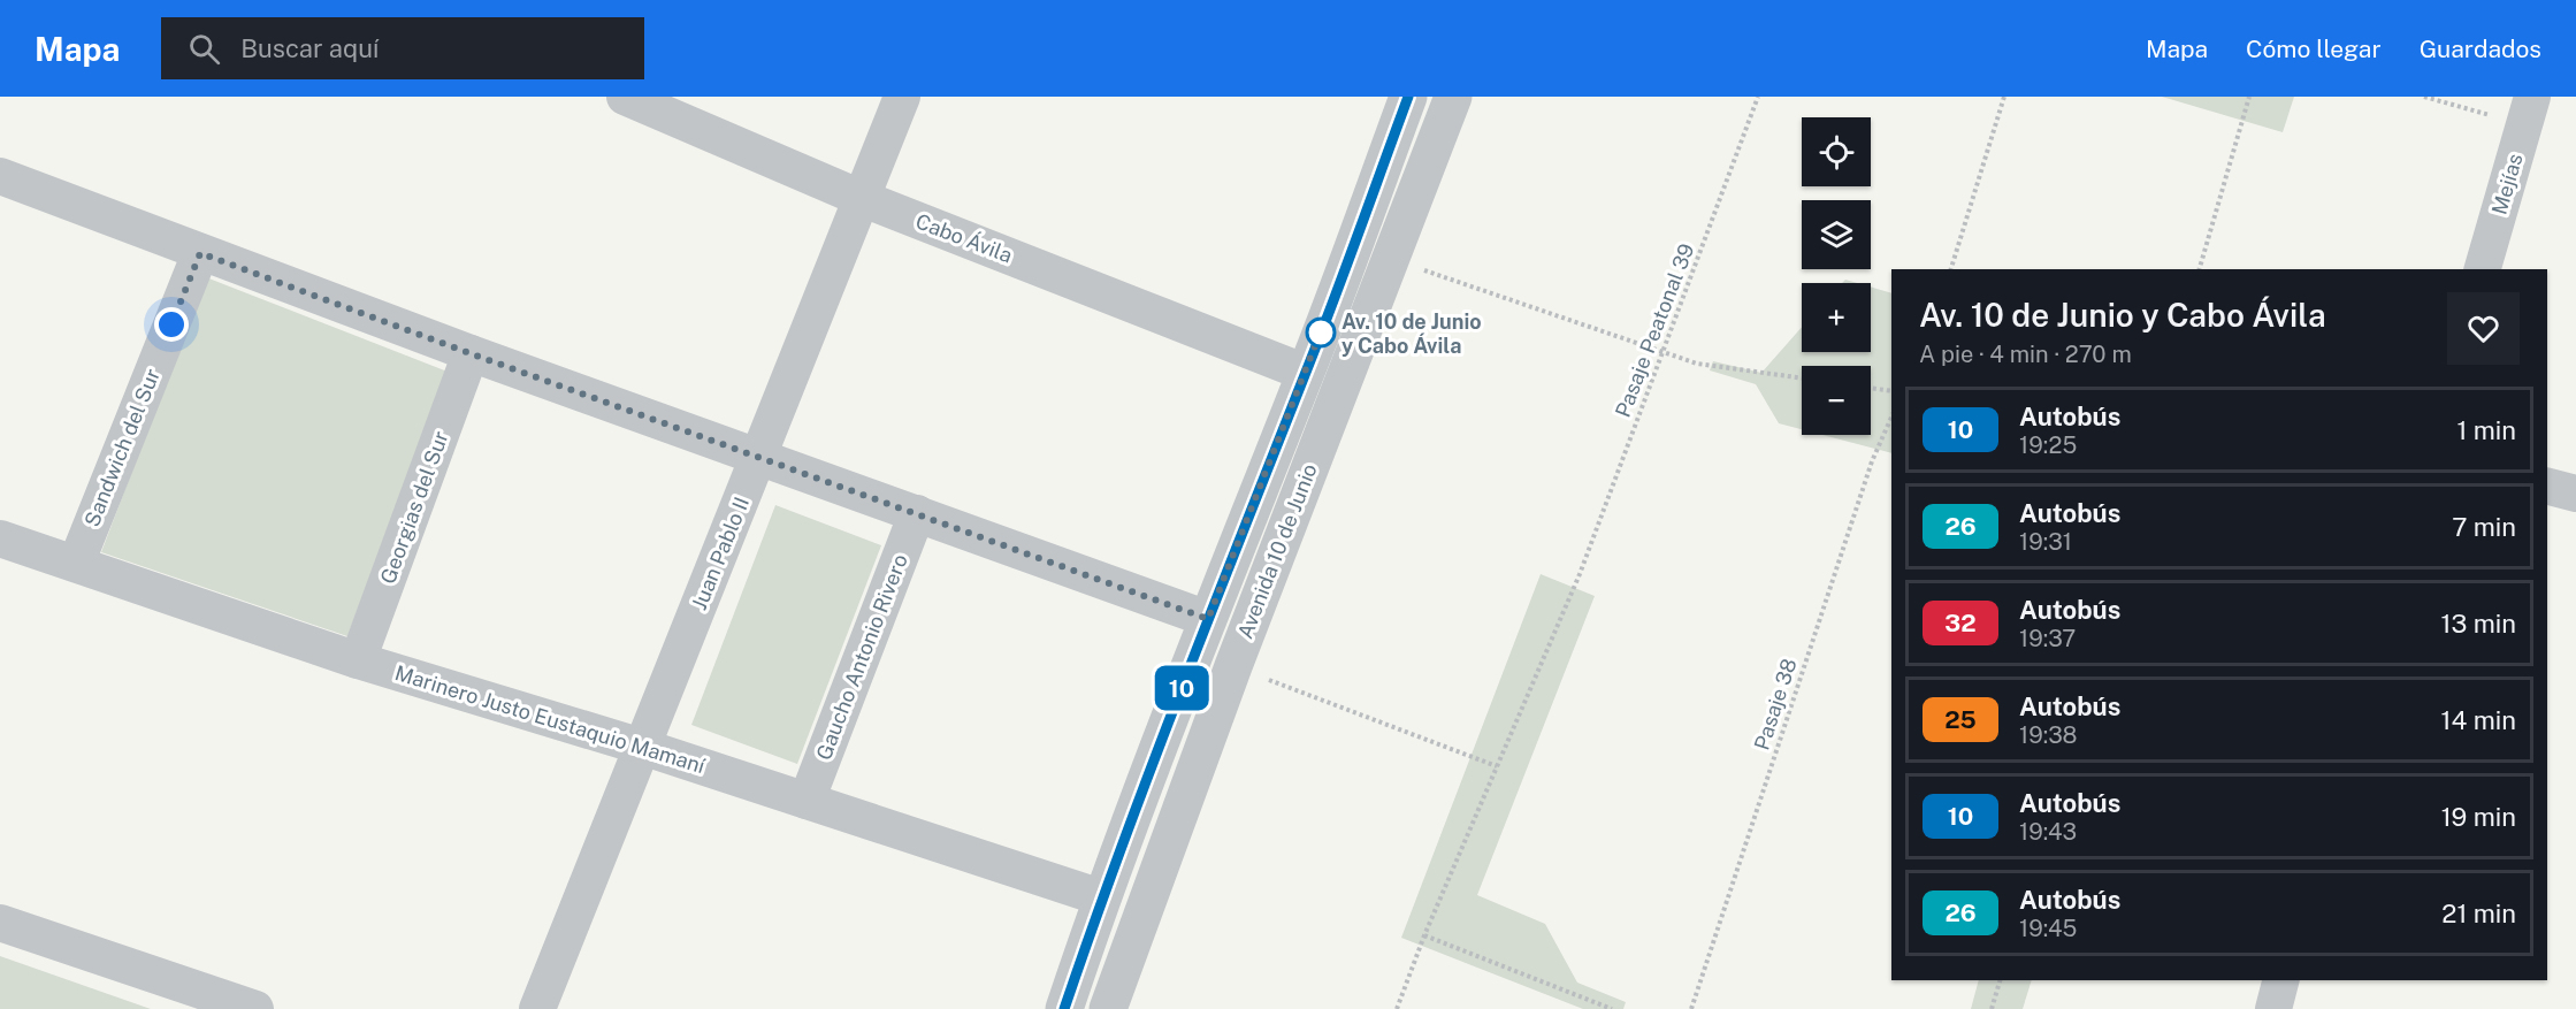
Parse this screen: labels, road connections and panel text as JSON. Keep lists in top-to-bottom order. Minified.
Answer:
{"streets":{"street":["Mejías","Cabo Ávila","Sandwich del Sur","Georgias del Sur","Avenida 10 de Junio","Juan Pablo II","Gaucho Antonio Rivero","Marinero Justo Eustaquio Mamaní"],"path":["Pasaje Peatonal 39","Pasaje 38"]},"crossings":[["Cabo Ávila","Avenida 10 de Junio"],["Cabo Ávila","Juan Pablo II"],["Sandwich del Sur","Marinero Justo Eustaquio Mamaní"],["Georgias del Sur","Marinero Justo Eustaquio Mamaní"],["Avenida 10 de Junio","Marinero Justo Eustaquio Mamaní"],["Juan Pablo II","Marinero Justo Eustaquio Mamaní"],["Gaucho Antonio Rivero","Marinero Justo Eustaquio Mamaní"]],"places":["Av. 10 de Junio y Cabo Ávila"],"lines":["bus line 10"],"page":{"header":"Mapa","search":"Buscar aquí","nav":["Mapa","Cómo llegar","Guardados"],"on_map":"10","map_buttons":["+","−"],"heading":["Av. 10 de Junio y Cabo Ávila","A pie · 4 min · 270 m"],"list":[{"mark":"10","name":"Autobús","note":"19:25","value":"1 min"},{"mark":"26","name":"Autobús","note":"19:31","value":"7 min"},{"mark":"32","name":"Autobús","note":"19:37","value":"13 min"},{"mark":"25","name":"Autobús","note":"19:38","value":"14 min"},{"mark":"10","name":"Autobús","note":"19:43","value":"19 min"},{"mark":"26","name":"Autobús","note":"19:45","value":"21 min"}]}}
